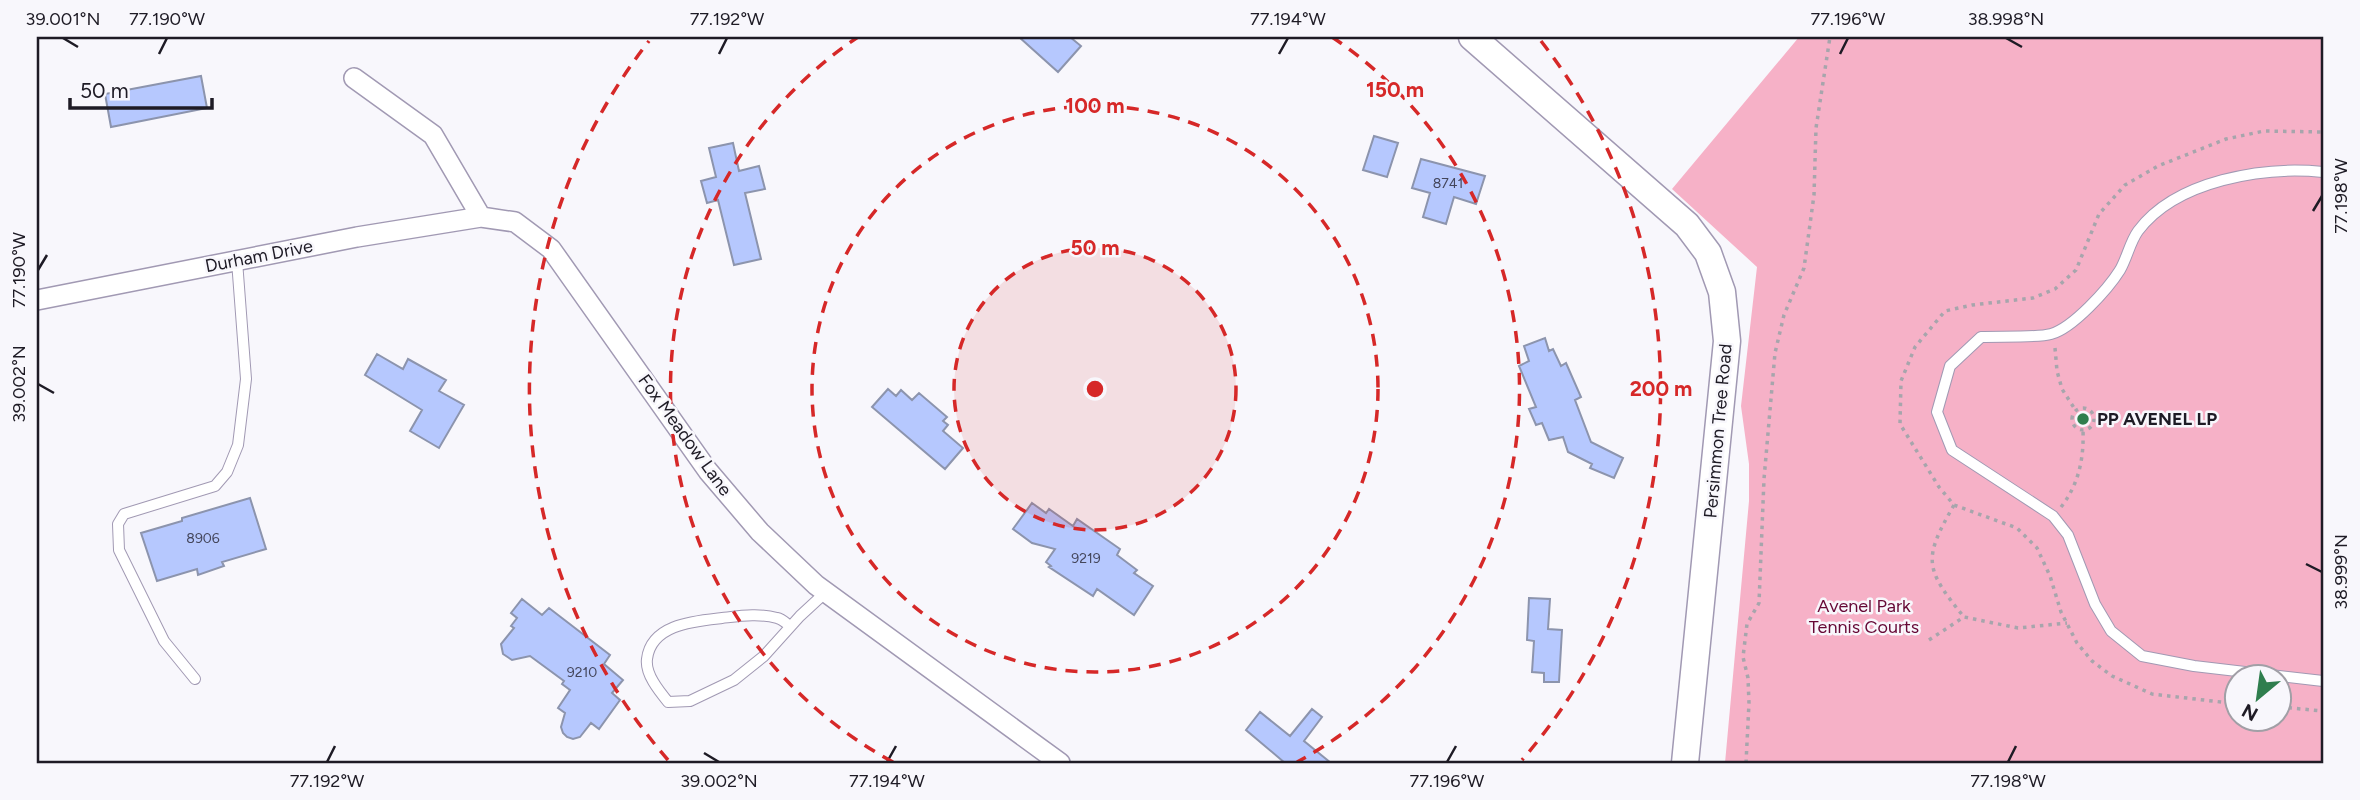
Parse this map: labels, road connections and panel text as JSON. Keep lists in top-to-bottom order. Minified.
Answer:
{"streets":{"main road":["Persimmon Tree Road"],"street":["Durham Drive","Fox Meadow Lane"]},"crossings":[["Durham Drive","Fox Meadow Lane"]],"parks":["Avenel Park Tennis Courts"],"places":["PP AVENEL LP"],"house_numbers":["8741","8906","9219","9210"],"scale_bar":"50 m","north":"bottom left","coordinates":["39.001°N","77.190°W","77.192°W","77.194°W","77.196°W","38.998°N","77.198°W","39.002°N","38.999°N"],"rings":["150 m","100 m","50 m","200 m"]}
